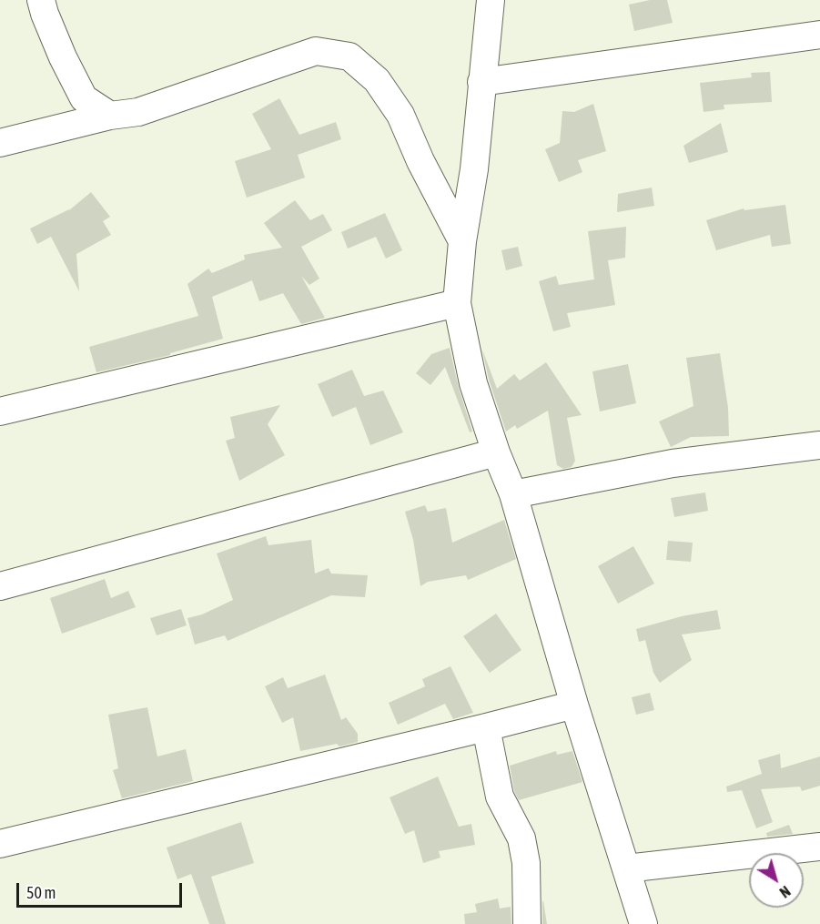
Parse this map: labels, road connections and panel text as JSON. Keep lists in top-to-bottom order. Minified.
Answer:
{"scale_bar":"50 m","north":"bottom right"}
